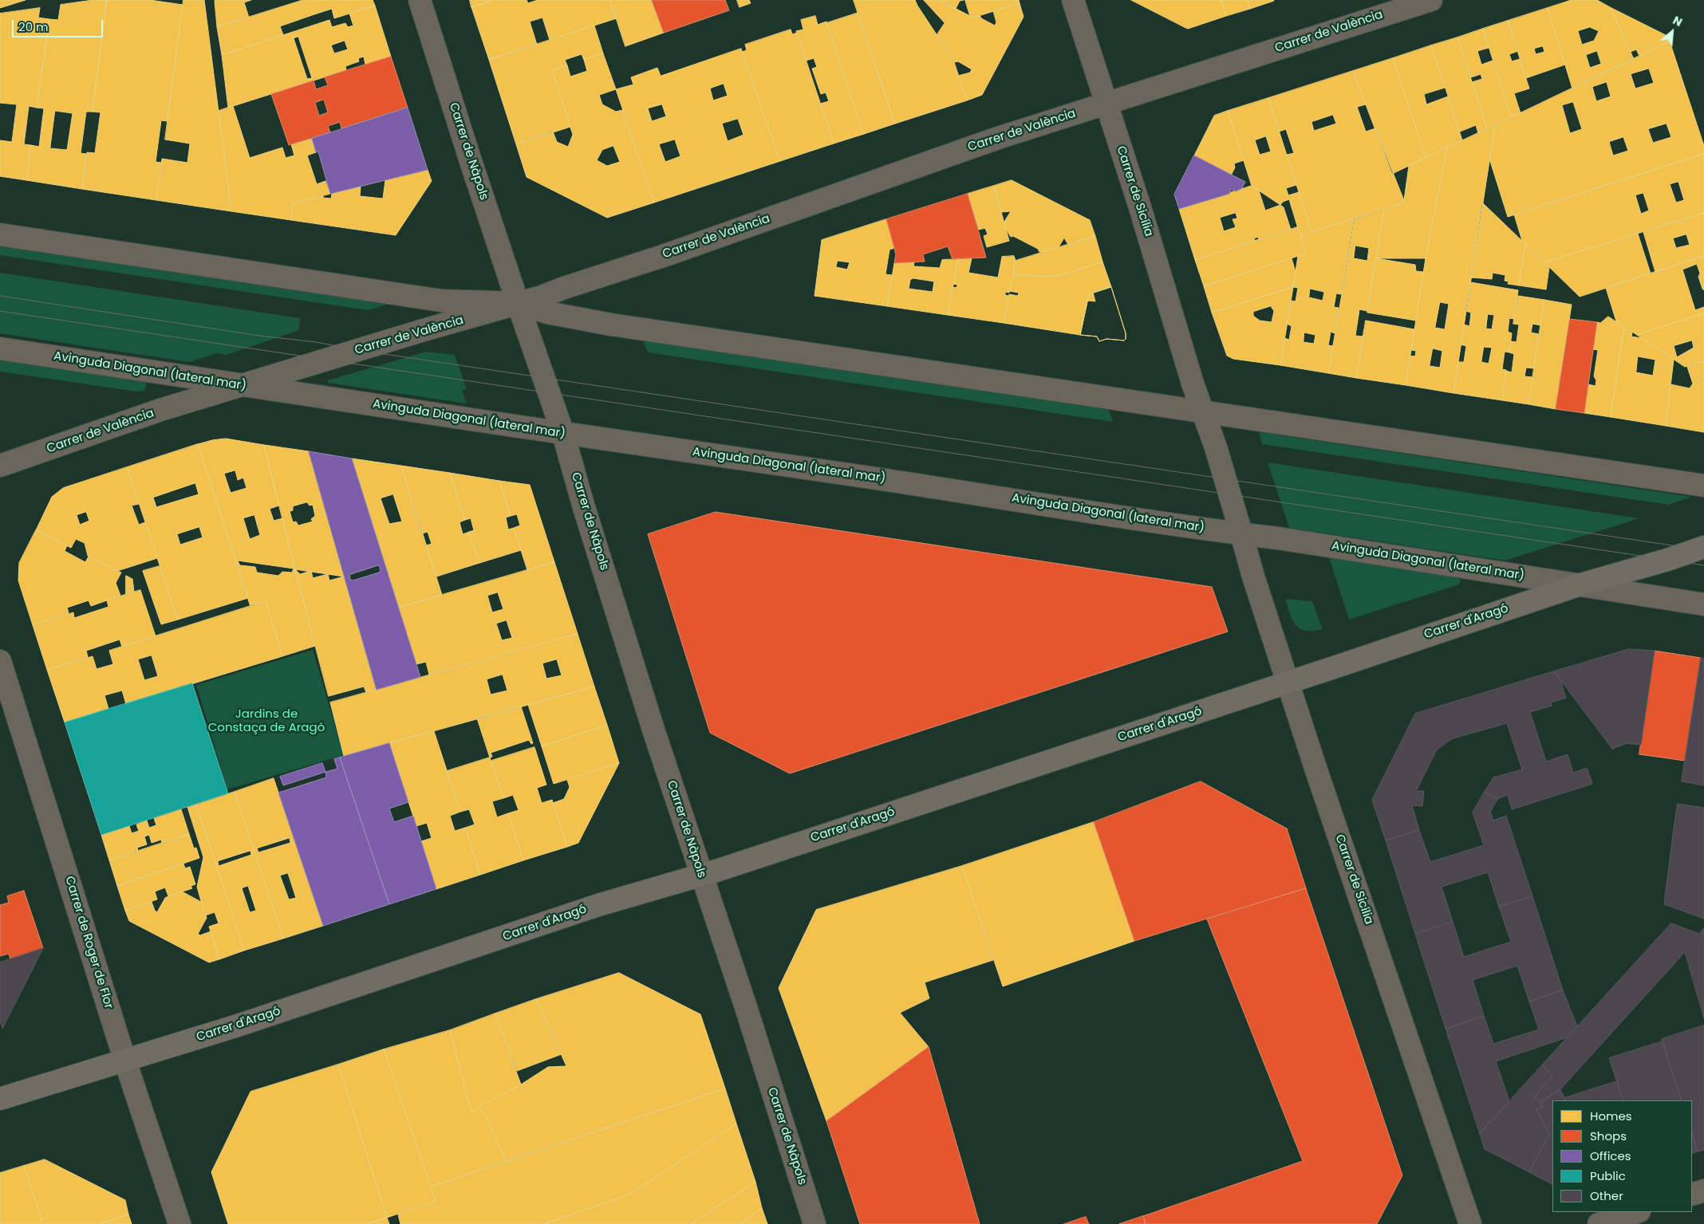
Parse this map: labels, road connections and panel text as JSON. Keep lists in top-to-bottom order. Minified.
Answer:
{"streets":{"main road":["Carrer de València","Carrer d'Aragó"],"street":["Carrer de Nàpols","Carrer de Sicília","Avinguda Diagonal (lateral mar)","Carrer de Roger de Flor"]},"crossings":[["Carrer de València","Carrer de Nàpols"],["Carrer de València","Carrer de Sicília"],["Carrer de València","Avinguda Diagonal (lateral mar)"],["Carrer de Nàpols","Avinguda Diagonal (lateral mar)"],["Carrer de Nàpols","Carrer d'Aragó"],["Carrer de Sicília","Avinguda Diagonal (lateral mar)"],["Carrer de Sicília","Carrer d'Aragó"],["Avinguda Diagonal (lateral mar)","Carrer d'Aragó"],["Carrer d'Aragó","Carrer de Roger de Flor"]],"parks":["Jardins de Constaça de Aragó"],"legend":["Homes","Shops","Offices","Public","Other"],"scale_bar":"20 m","north":"top right"}
